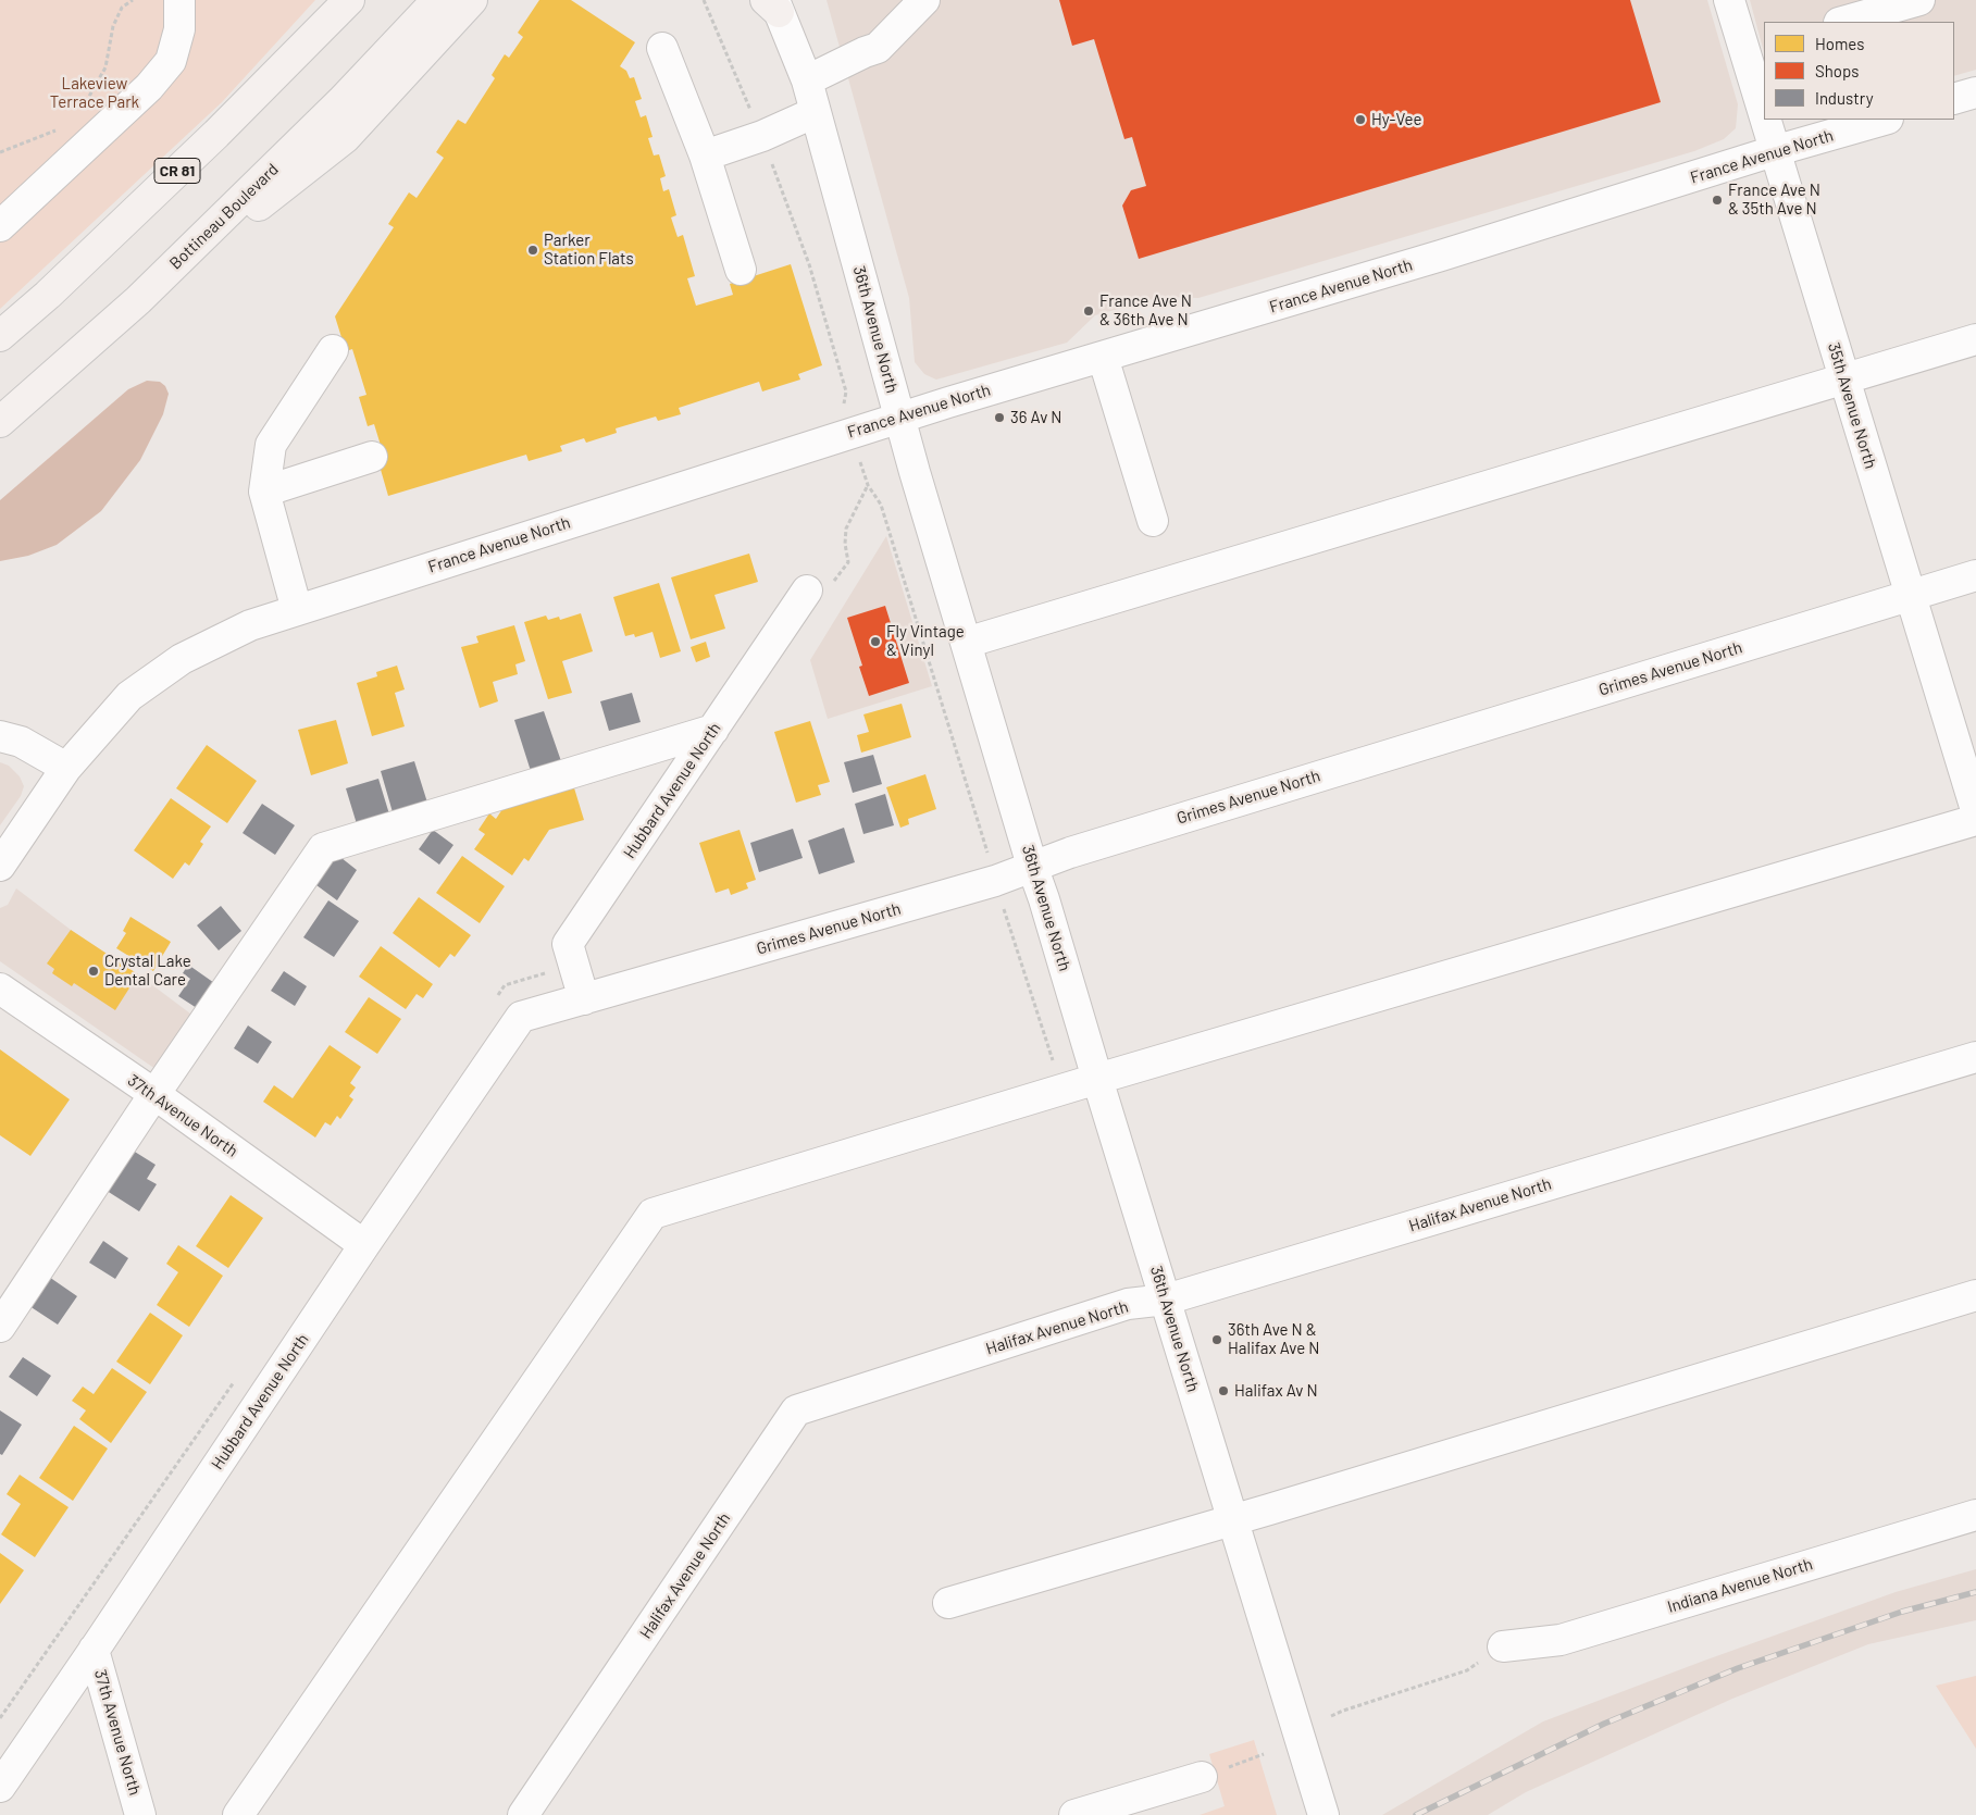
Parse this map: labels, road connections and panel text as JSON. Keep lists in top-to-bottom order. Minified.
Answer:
{"streets":{"main road":["CR 81","Bottineau Boulevard"],"street":["France Avenue North","36th Avenue North","35th Avenue North","Grimes Avenue North","Hubbard Avenue North","37th Avenue North","Halifax Avenue North","Indiana Avenue North"]},"crossings":[["France Avenue North","36th Avenue North"],["France Avenue North","35th Avenue North"],["36th Avenue North","Grimes Avenue North"],["36th Avenue North","Halifax Avenue North"],["35th Avenue North","Grimes Avenue North"],["Grimes Avenue North","Hubbard Avenue North"],["Hubbard Avenue North","37th Avenue North"]],"parks":["Lakeview Terrace Park"],"places":["Hy-Vee","France Ave N & 35th Ave N","Parker Station Flats","France Ave N & 36th Ave N","36 Av N","Fly Vintage & Vinyl","Crystal Lake Dental Care","36th Ave N & Halifax Ave N","Halifax Av N"],"legend":["Homes","Shops","Industry"]}
